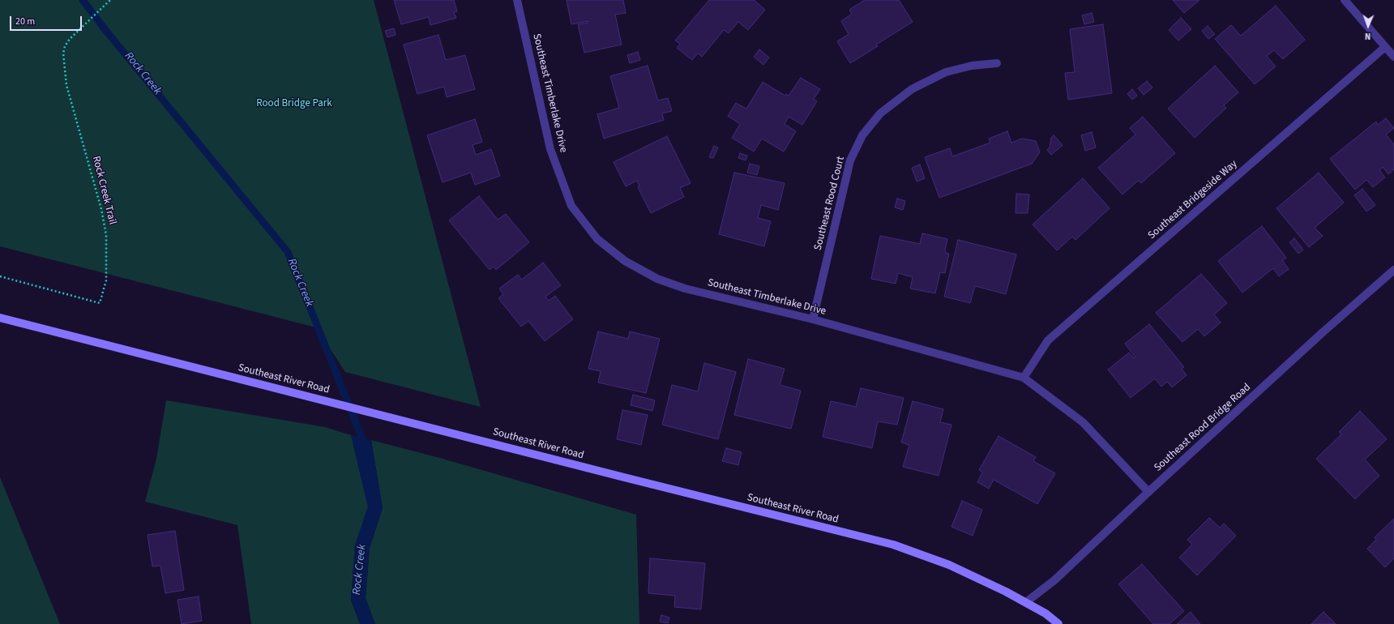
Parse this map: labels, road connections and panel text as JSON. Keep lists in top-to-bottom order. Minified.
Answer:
{"streets":{"main road":["Southeast River Road"],"street":["Southeast Timberlake Drive","Southeast Bridgeside Way","Southeast Rood Court","Southeast Rood Bridge Road"],"path":["Rock Creek Trail"]},"crossings":[["Southeast Timberlake Drive","Southeast Bridgeside Way"],["Southeast Timberlake Drive","Southeast Rood Court"],["Southeast Timberlake Drive","Southeast Rood Bridge Road"],["Southeast River Road","Southeast Rood Bridge Road"]],"water":["Rock Creek"],"parks":["Rood Bridge Park"],"scale_bar":"20 m","north":"bottom"}
